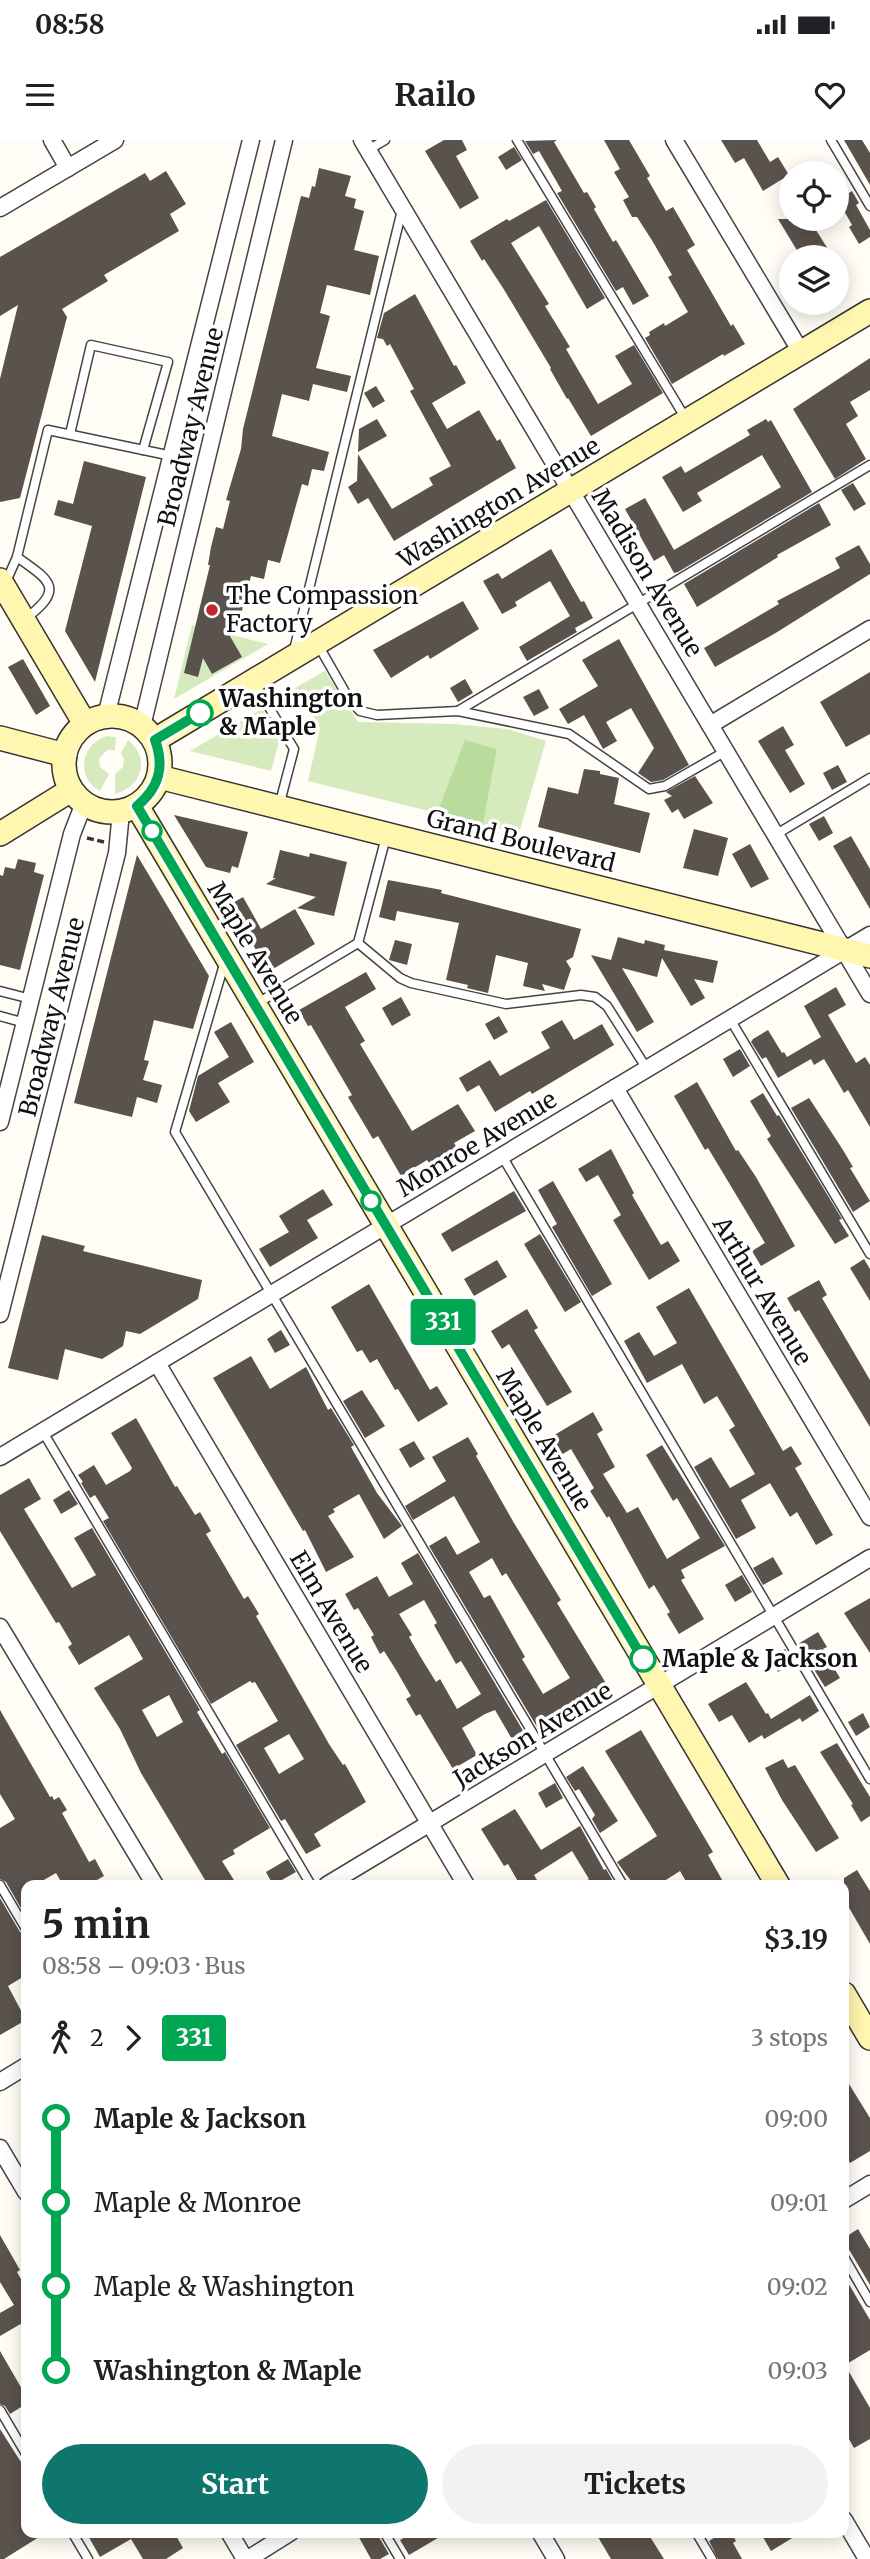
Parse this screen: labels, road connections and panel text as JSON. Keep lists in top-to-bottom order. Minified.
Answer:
{"streets":{"street":["Broadway Avenue","Washington Avenue","Madison Avenue","Grand Boulevard","Maple Avenue","Monroe Avenue","Arthur Avenue","Elm Avenue","Jackson Avenue"]},"crossings":[["Broadway Avenue","Washington Avenue"],["Broadway Avenue","Grand Boulevard"],["Broadway Avenue","Maple Avenue"],["Washington Avenue","Madison Avenue"],["Washington Avenue","Grand Boulevard"],["Washington Avenue","Maple Avenue"],["Madison Avenue","Grand Boulevard"],["Madison Avenue","Monroe Avenue"],["Grand Boulevard","Maple Avenue"],["Grand Boulevard","Monroe Avenue"],["Maple Avenue","Monroe Avenue"],["Maple Avenue","Jackson Avenue"],["Monroe Avenue","Arthur Avenue"],["Monroe Avenue","Elm Avenue"],["Elm Avenue","Jackson Avenue"]],"places":["The Compassion Factory","Washington & Maple","Maple & Jackson"],"lines":["bus line 331"],"page":{"status":"08:58","header":"Railo","on_map":"331","heading":["5 min","08:58 – 09:03 · Bus","$3.19"],"legs":["2","331","3 stops"],"list":[{"name":"Maple & Jackson","value":"09:00"},{"name":"Maple & Monroe","value":"09:01"},{"name":"Maple & Washington","value":"09:02"},{"name":"Washington & Maple","value":"09:03"}],"buttons":["Start","Tickets"]}}
